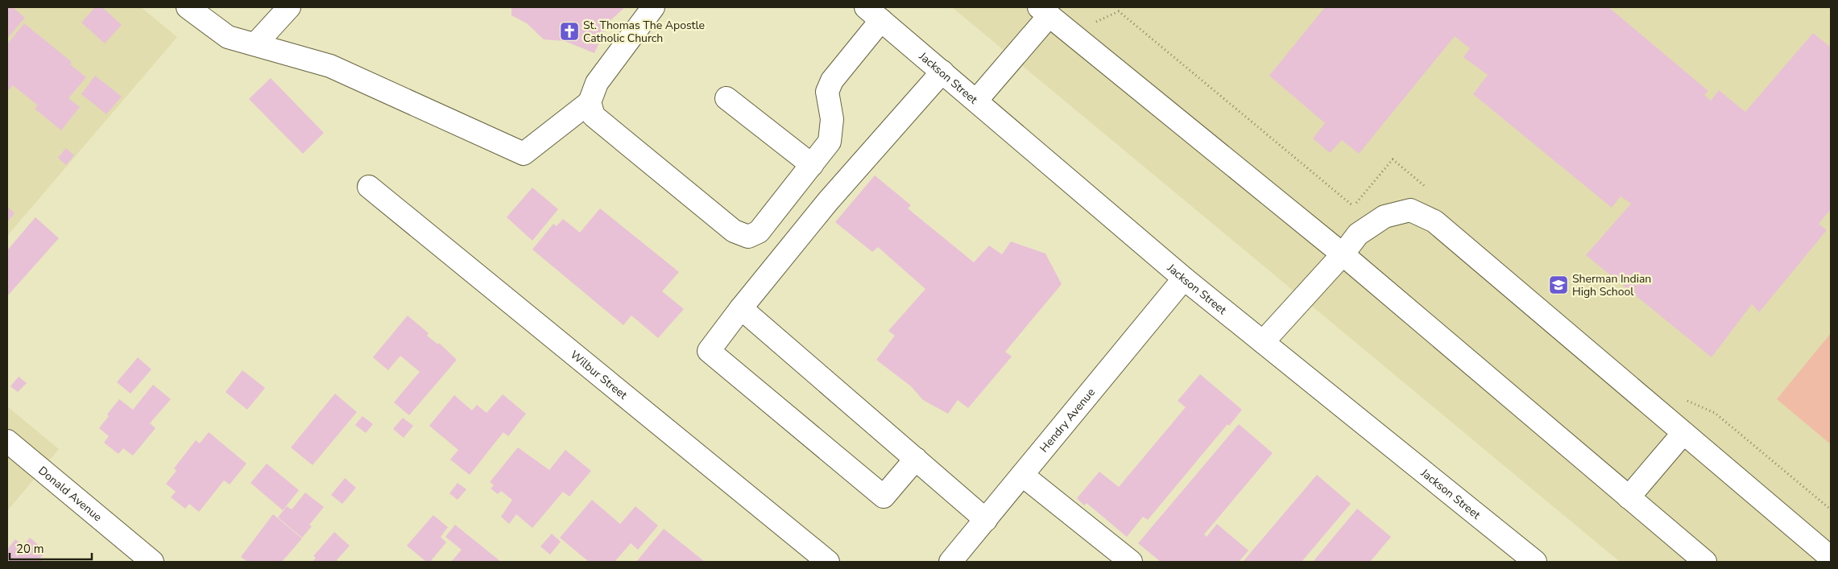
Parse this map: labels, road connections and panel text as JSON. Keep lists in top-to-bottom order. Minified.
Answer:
{"streets":{"street":["Jackson Street","Wilbur Street","Hendry Avenue","Donald Avenue"]},"crossings":[["Jackson Street","Hendry Avenue"]],"places":{"church":["St. Thomas The Apostle Catholic Church"],"school or university":["Sherman Indian High School"]},"scale_bar":"20 m"}
